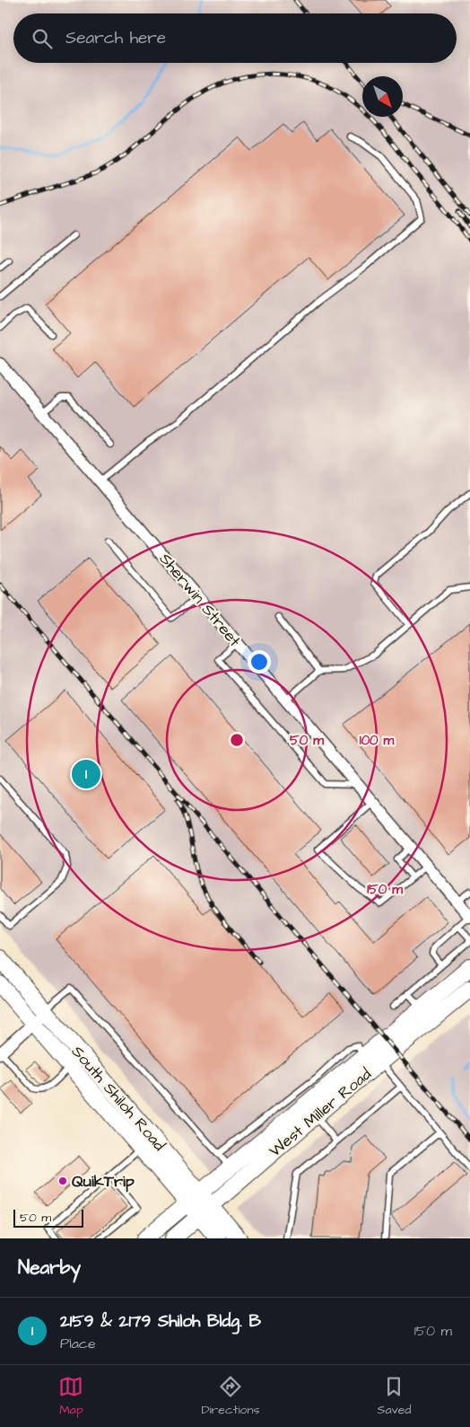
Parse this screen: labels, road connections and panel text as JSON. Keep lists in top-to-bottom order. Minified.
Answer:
{"streets":{"main road":["South Shiloh Road","West Miller Road"],"street":["Sherwin Street"]},"crossings":[["South Shiloh Road","West Miller Road"]],"places":["QuikTrip"],"scale_bar":"50 m","north":"bottom right","page":{"search":"Search here","pins":"1","scale":"50 m","heading":"Nearby","list":[{"mark":"1","name":"2159 & 2179 Shiloh Bldg. B","note":"Place","value":"150 m"}],"nav":["Map","Directions","Saved"]},"rings":["50 m","100 m","150 m"]}
